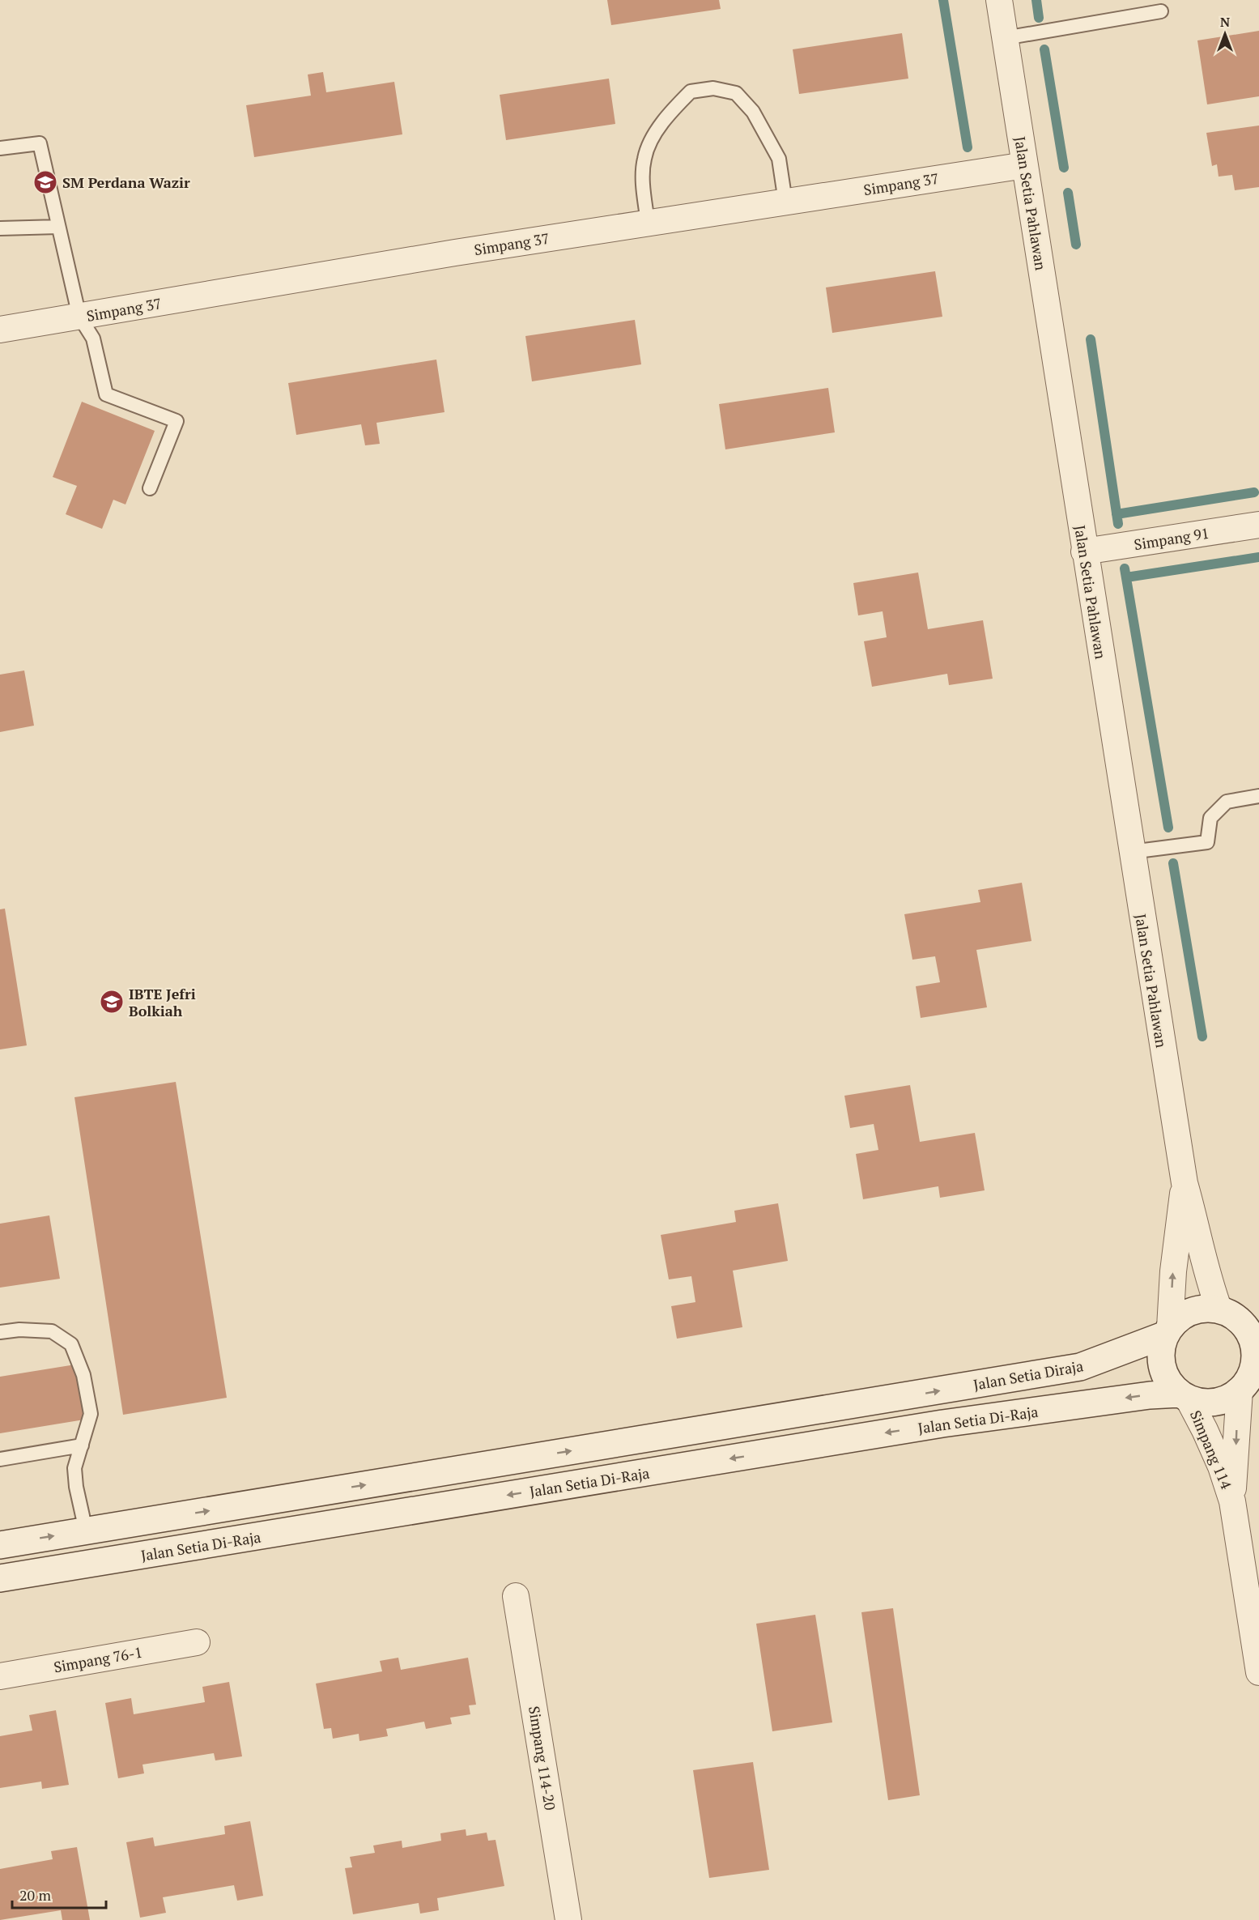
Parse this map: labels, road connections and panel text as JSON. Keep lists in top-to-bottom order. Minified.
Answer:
{"streets":{"main road":["Jalan Setia Diraja","Jalan Setia Di-Raja"],"street":["Simpang 37","Jalan Setia Pahlawan","Simpang 91","Simpang 114","Simpang 76-1","Simpang 114-20"]},"crossings":[["Simpang 37","Jalan Setia Pahlawan"],["Jalan Setia Pahlawan","Simpang 91"],["Jalan Setia Pahlawan","Jalan Setia Diraja"],["Jalan Setia Pahlawan","Jalan Setia Di-Raja"],["Jalan Setia Pahlawan","Simpang 114"],["Jalan Setia Diraja","Jalan Setia Di-Raja"],["Jalan Setia Diraja","Simpang 114"],["Jalan Setia Di-Raja","Simpang 114"]],"one_way":["Jalan Setia Diraja","Jalan Setia Di-Raja"],"places":{"school or university":["SM Perdana Wazir","IBTE Jefri Bolkiah"]},"scale_bar":"20 m","north":"top"}
